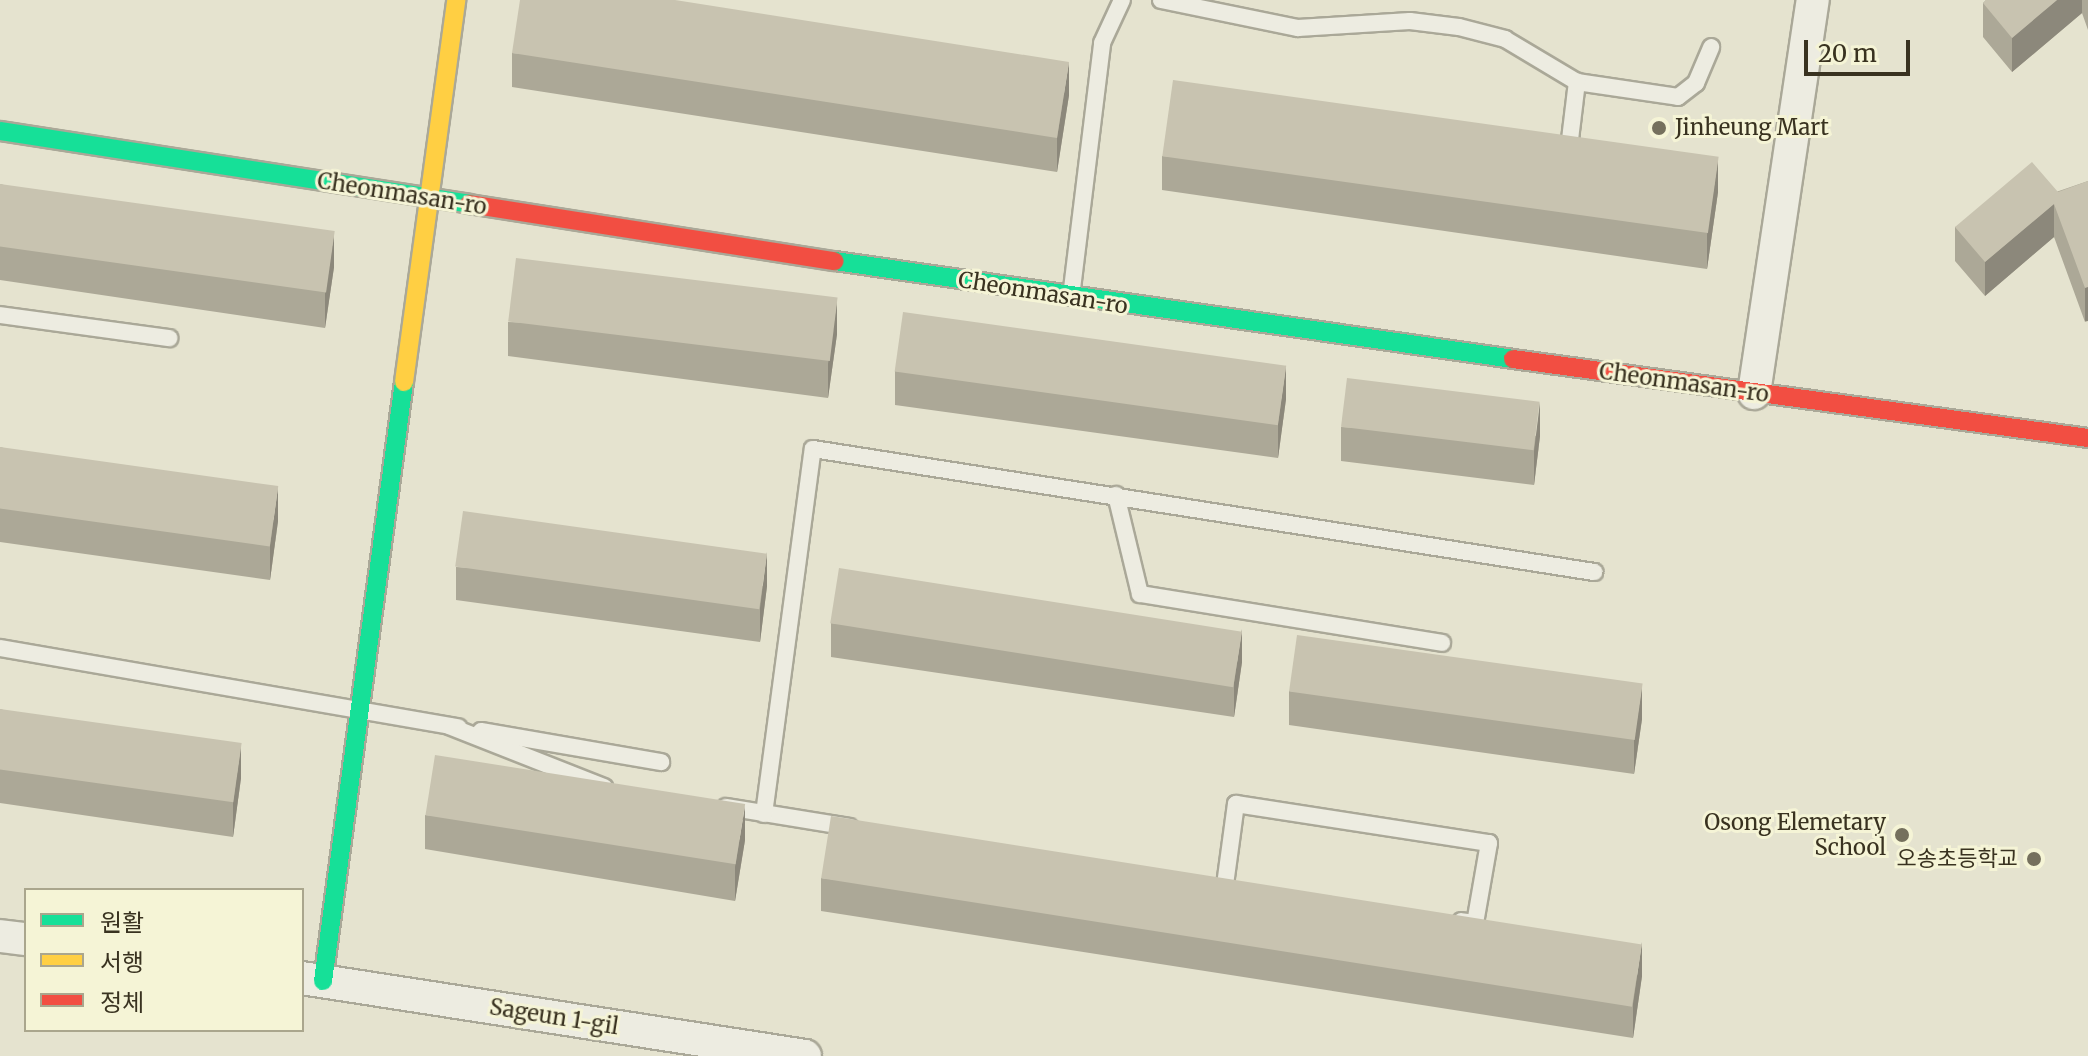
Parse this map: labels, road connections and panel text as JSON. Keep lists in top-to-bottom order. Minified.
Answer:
{"streets":{"street":["Cheonmasan-ro","Sageun 1-gil"]},"places":["Jinheung Mart","Osong Elemetary School","오송초등학교"],"legend":["원활","서행","정체"],"scale_bar":"20 m"}
